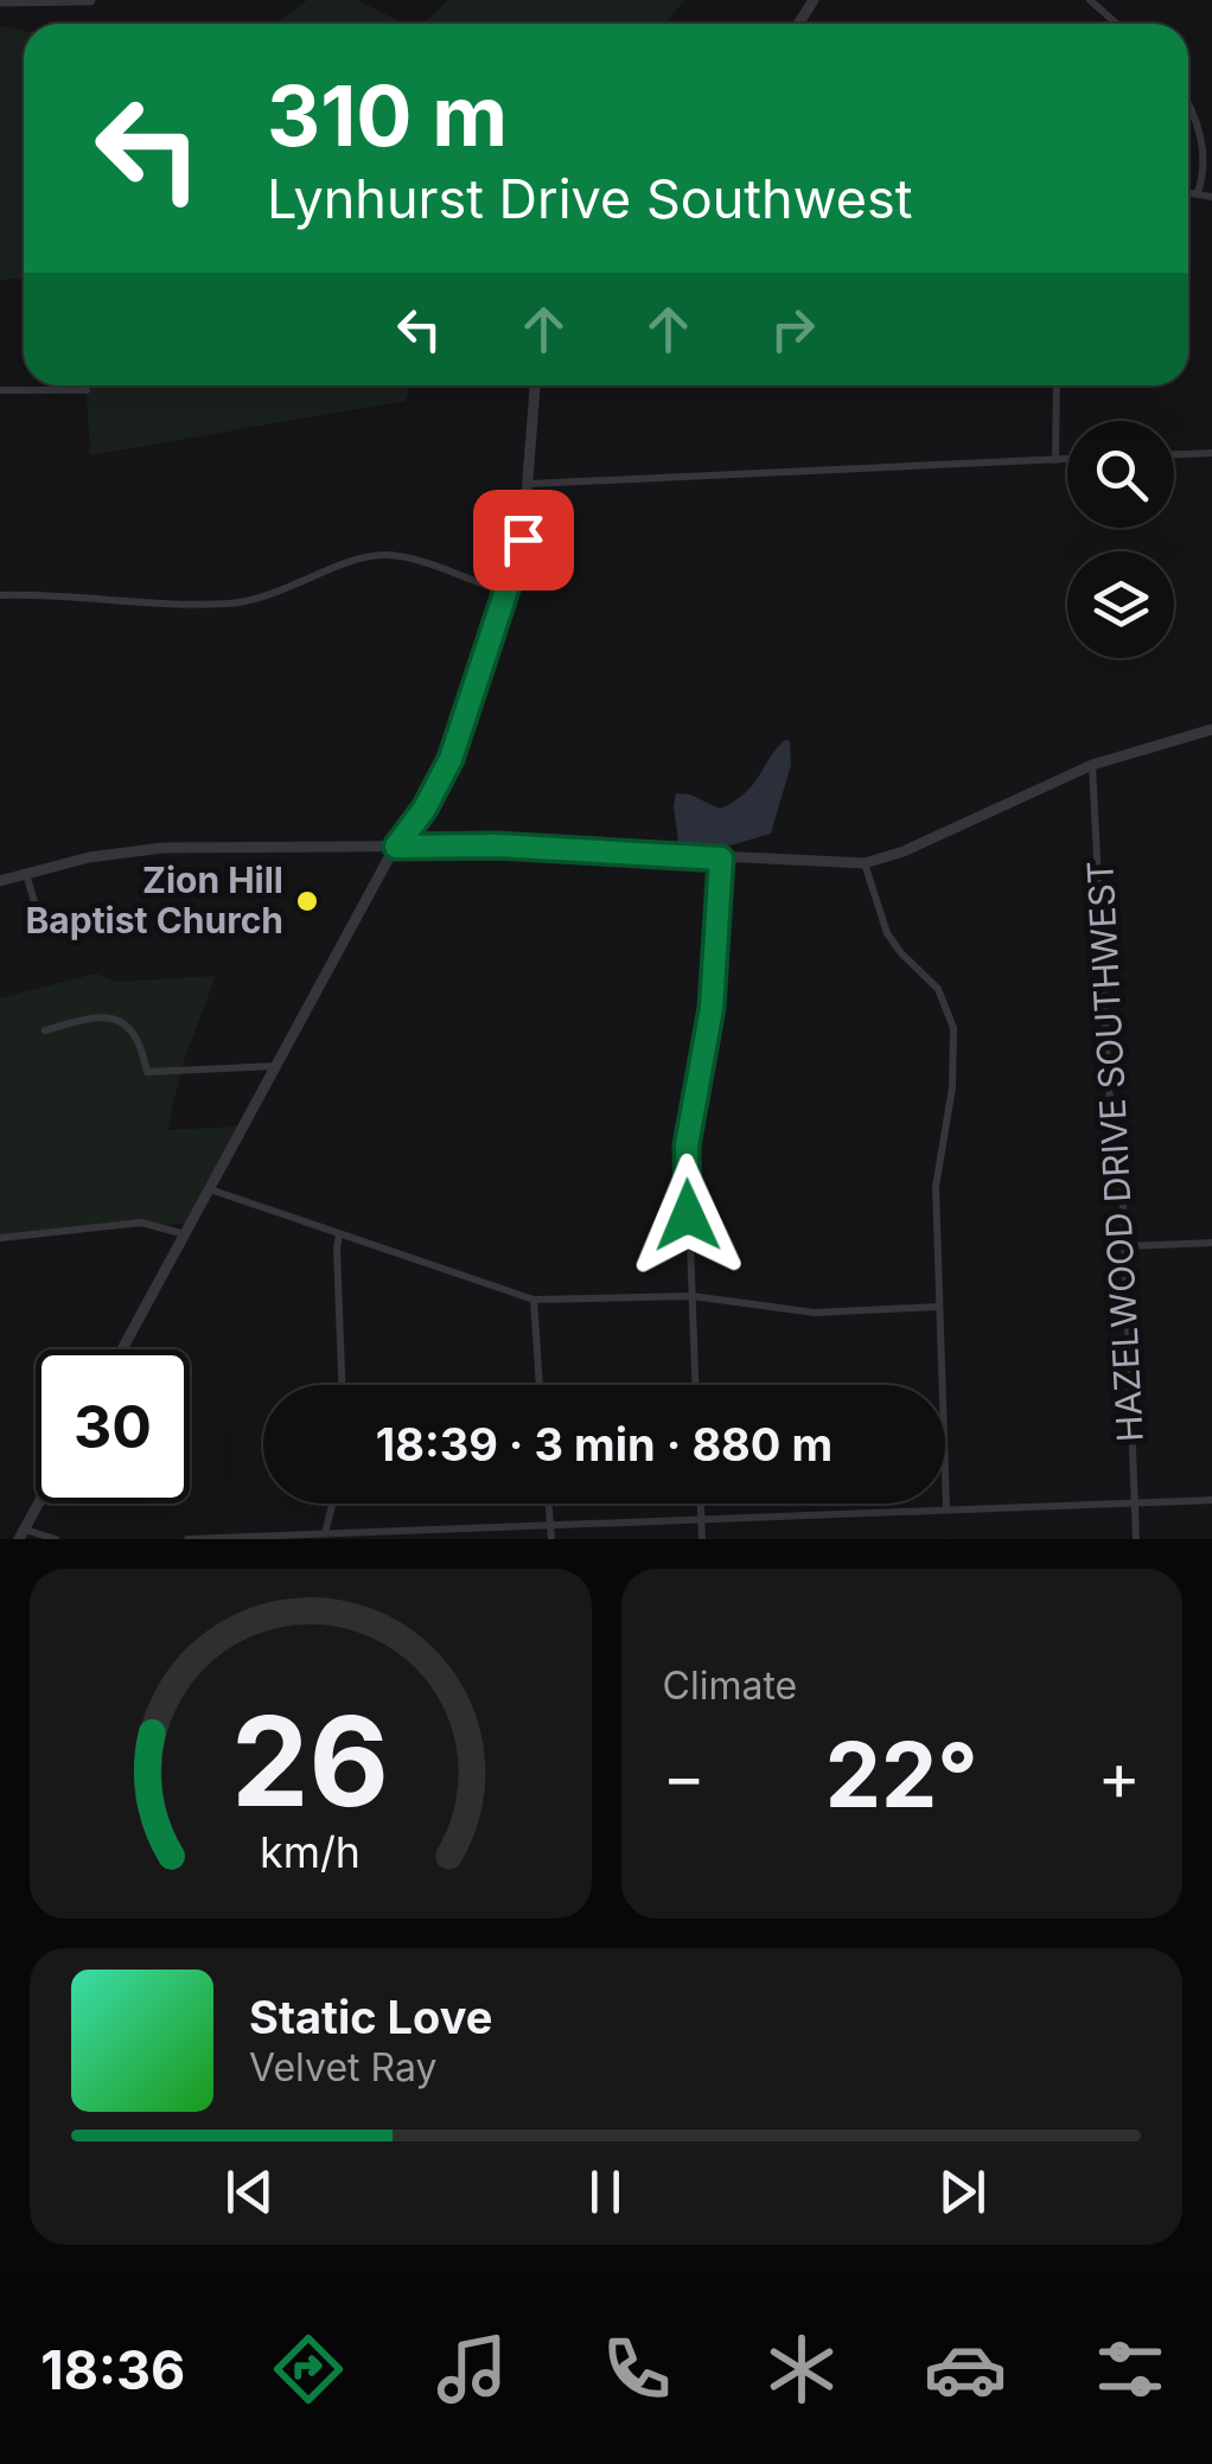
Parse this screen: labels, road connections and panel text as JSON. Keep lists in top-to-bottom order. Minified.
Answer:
{"streets":{"street":["HAZELWOOD DRIVE SOUTHWEST"]},"places":["Zion Hill Baptist Church"],"page":{"turn":["310 m","Lynhurst Drive Southwest"],"limit":"30","trip":"18:39 · 3 min · 880 m","tile":"Climate","heat":["−","22°","+"],"song":["Static Love","Velvet Ray"],"tabs":"18:36","gauge":["26","km/h"]}}
